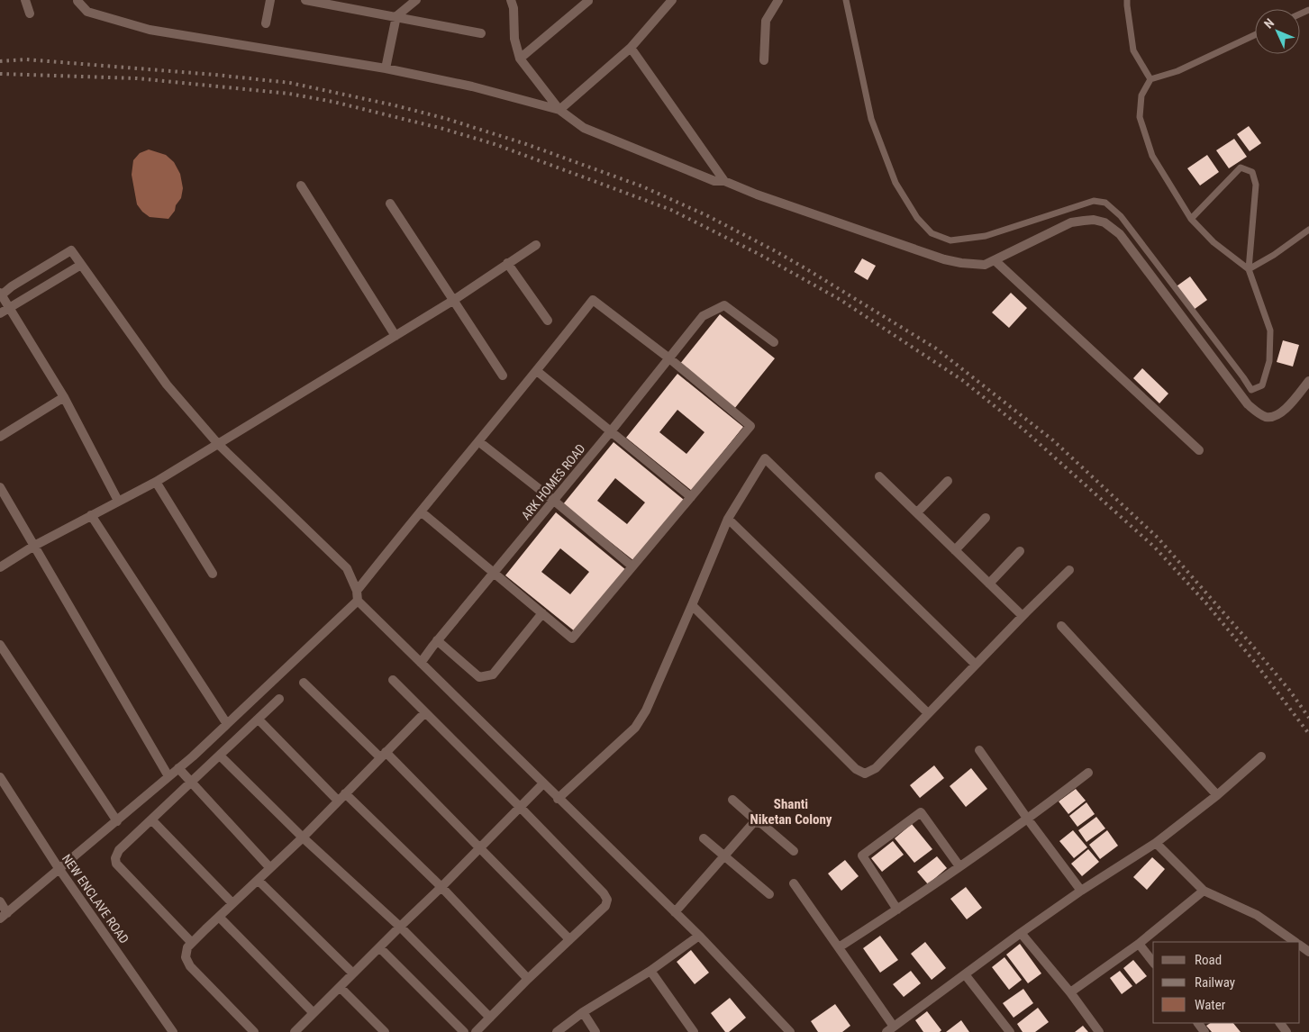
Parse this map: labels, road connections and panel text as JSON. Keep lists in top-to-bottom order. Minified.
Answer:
{"streets":{"street":["ARK HOMES ROAD","NEW ENCLAVE ROAD"]},"districts":["Shanti Niketan Colony"],"legend":["Road","Railway","Water"],"north":"top left"}
